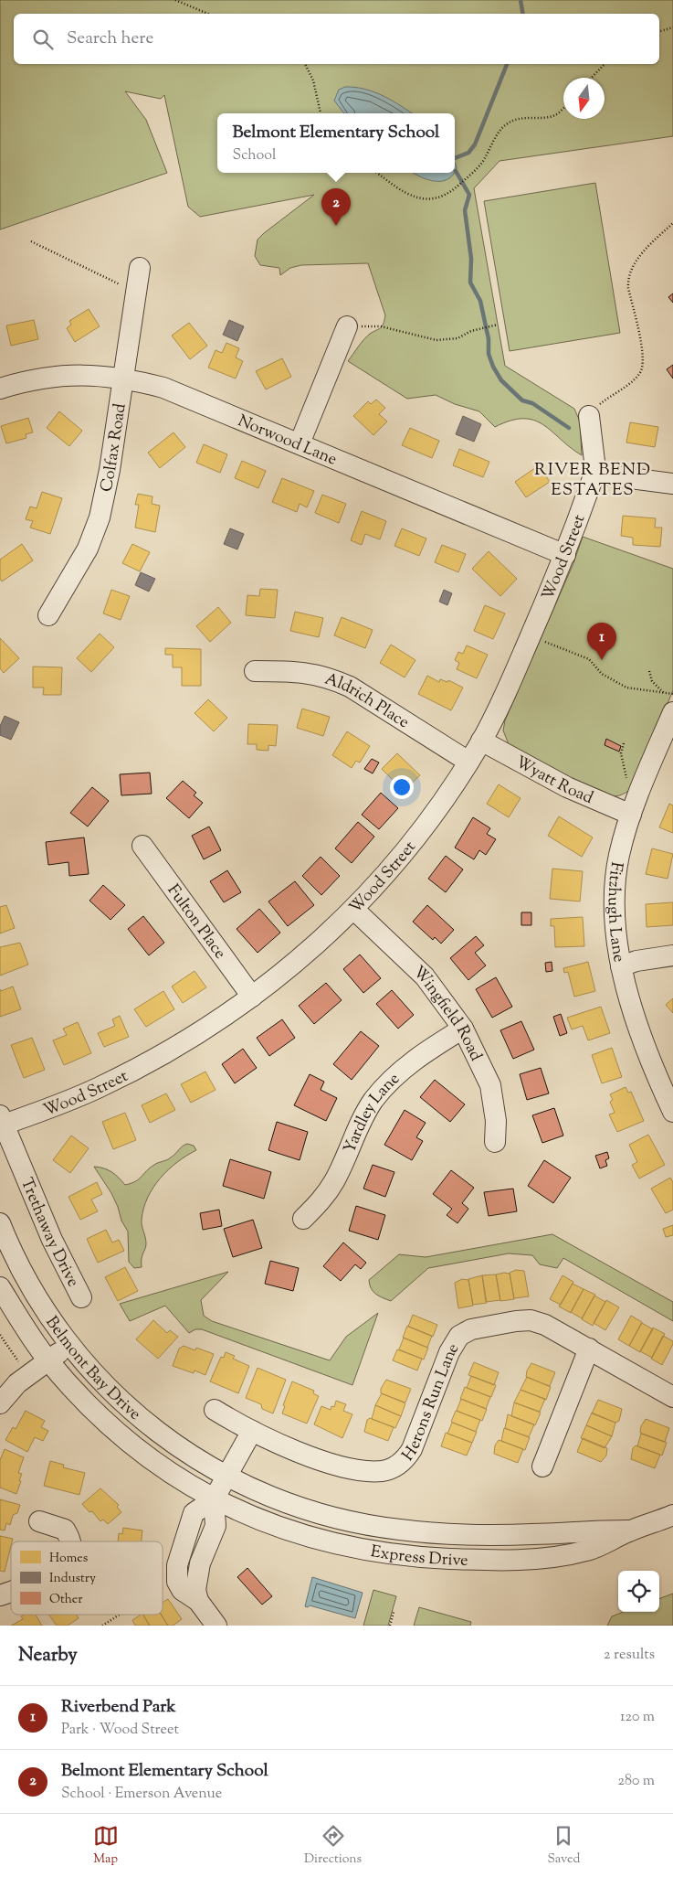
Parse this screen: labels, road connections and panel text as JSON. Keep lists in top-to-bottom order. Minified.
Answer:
{"streets":{"street":["Norwood Lane","Colfax Road","Wood Street","Aldrich Place","Wyatt Road","Fitzhugh Lane","Fulton Place","Wingfield Road","Yardley Lane","Trethaway Drive","Belmont Bay Drive","Herons Run Lane","Express Drive"]},"crossings":[["Norwood Lane","Colfax Road"],["Norwood Lane","Wood Street"],["Wood Street","Aldrich Place"],["Wood Street","Wyatt Road"],["Wood Street","Fulton Place"],["Wood Street","Wingfield Road"],["Wood Street","Trethaway Drive"],["Wyatt Road","Fitzhugh Lane"],["Wingfield Road","Yardley Lane"],["Belmont Bay Drive","Express Drive"]],"districts":["RIVER BEND ESTATES"],"legend":["Homes","Industry","Other"],"north":"bottom","page":{"search":"Search here","popup":["Belmont Elementary School","School"],"pins":["2","1"],"heading":["Nearby","2 results"],"list":[{"mark":"1","name":"Riverbend Park","note":"Park · Wood Street","value":"120 m"},{"mark":"2","name":"Belmont Elementary School","note":"School · Emerson Avenue","value":"280 m"}],"nav":["Map","Directions","Saved"]}}
